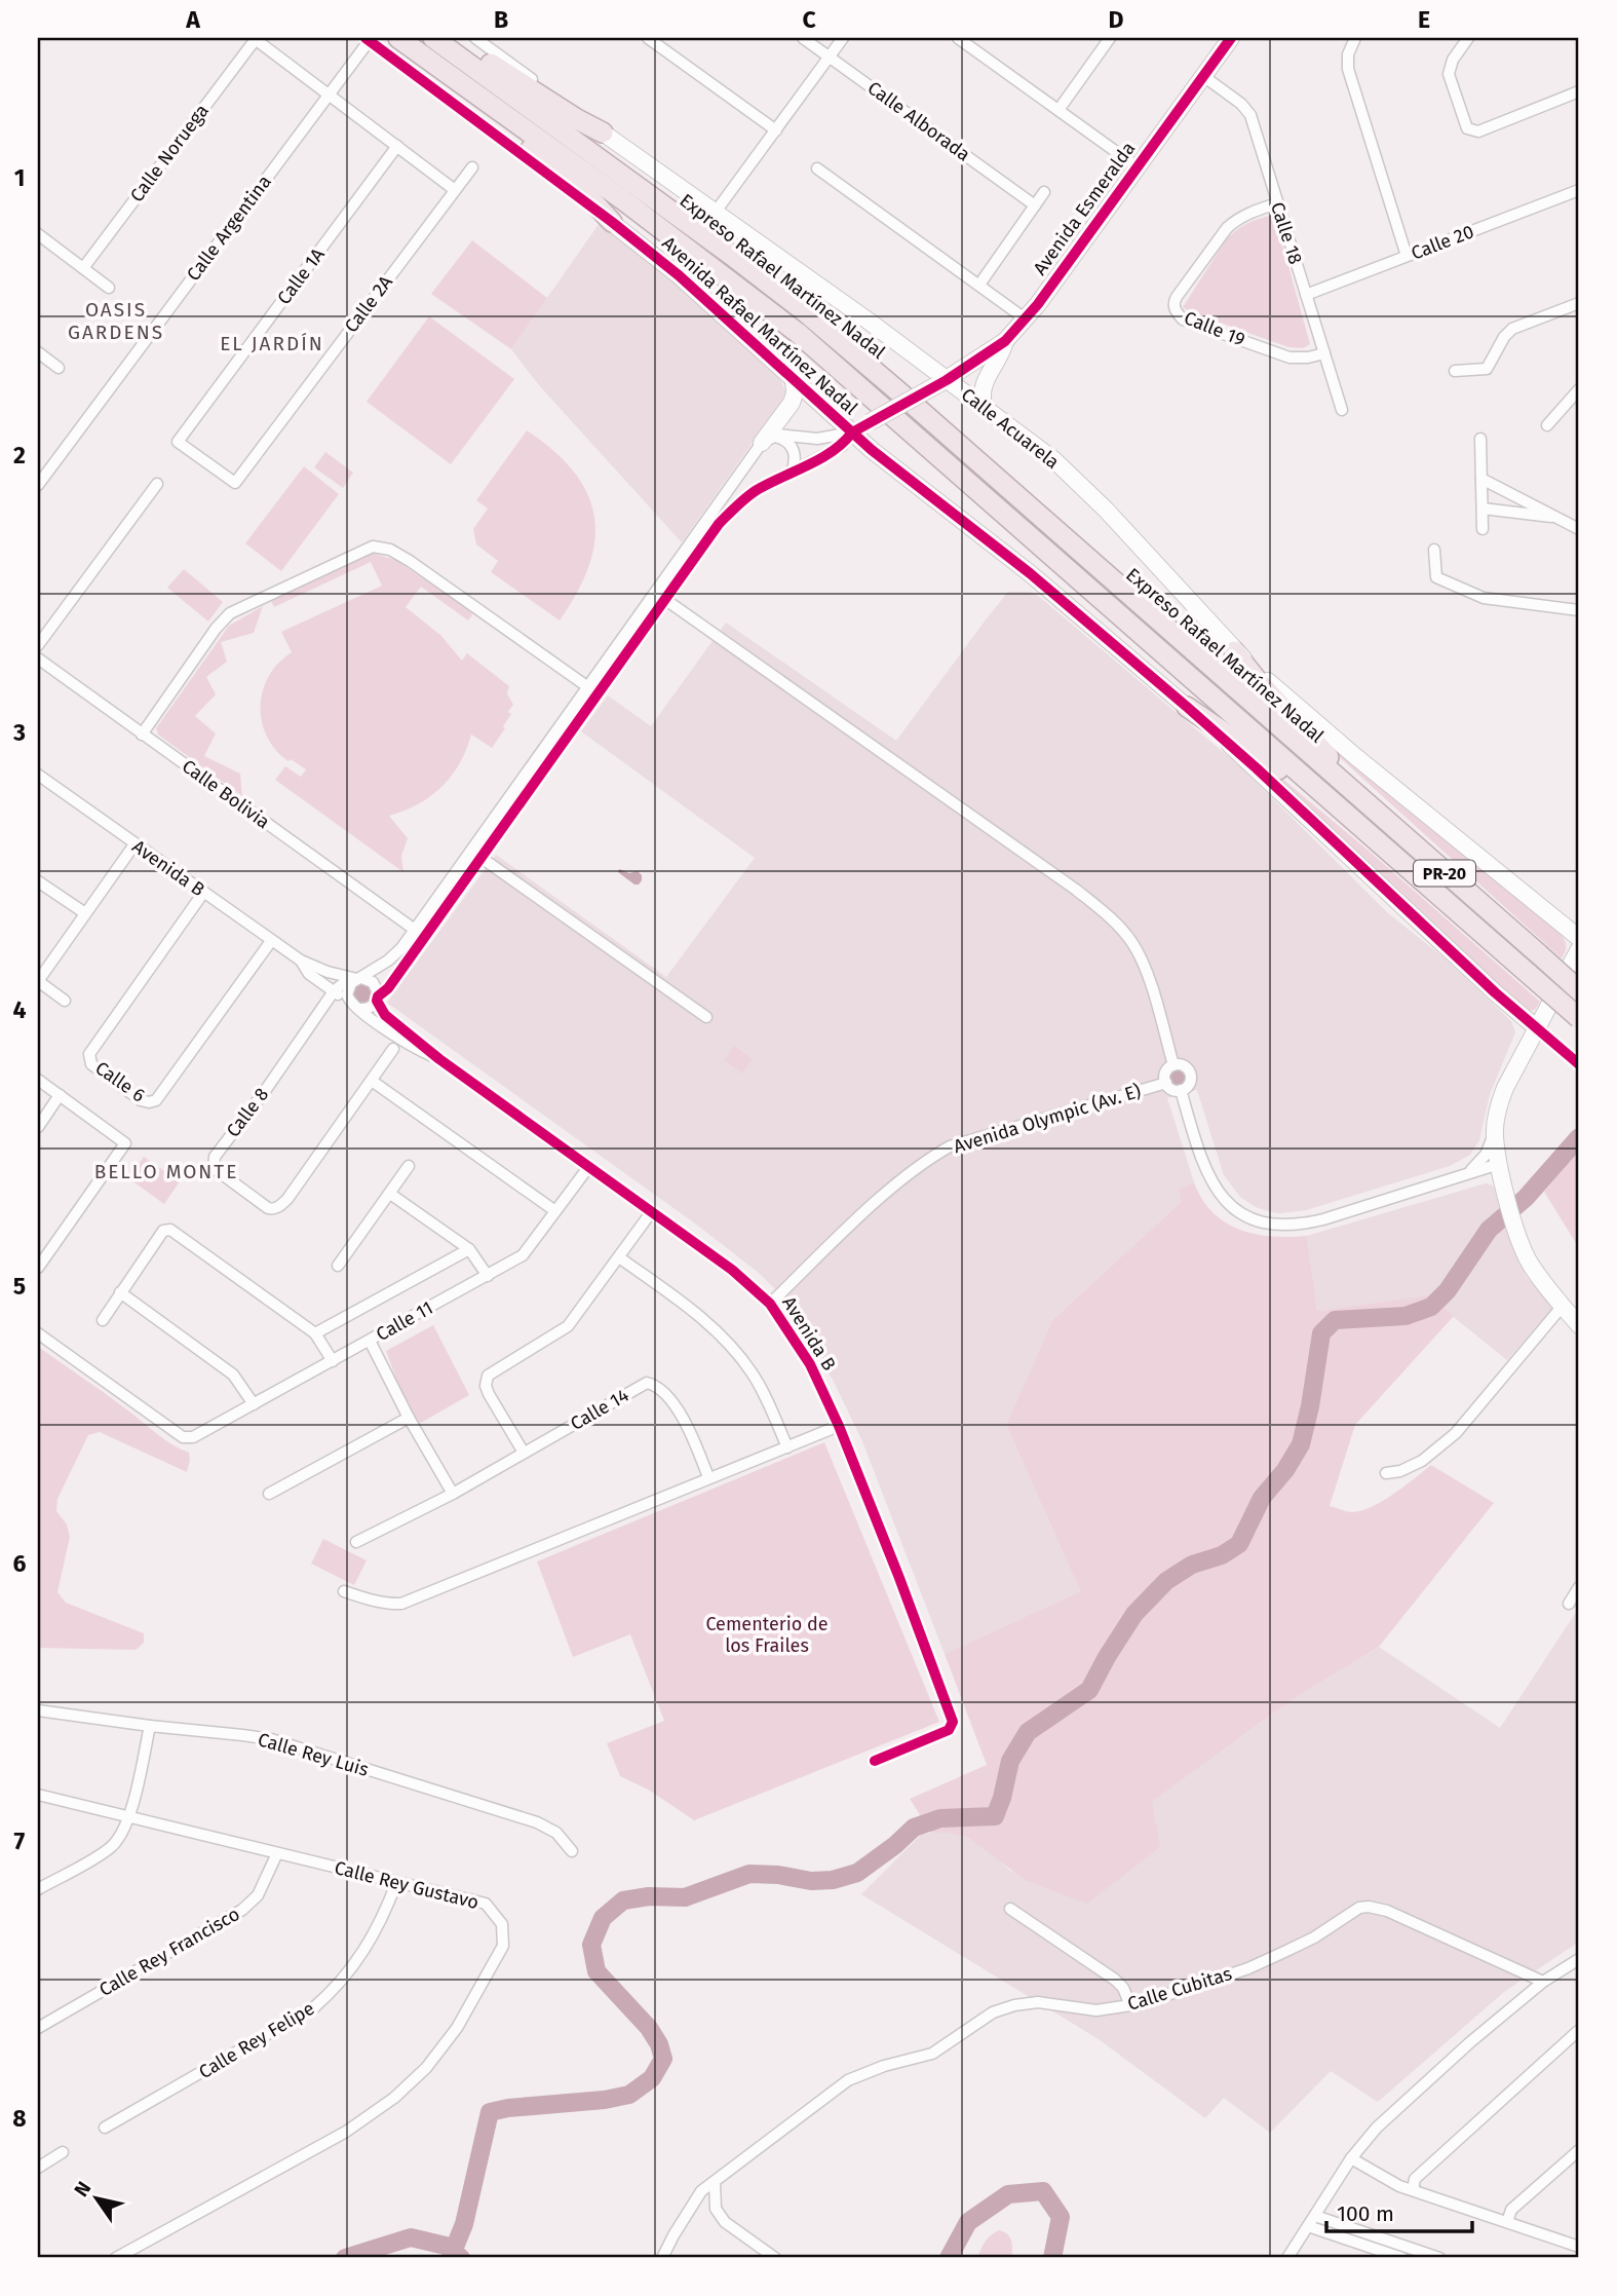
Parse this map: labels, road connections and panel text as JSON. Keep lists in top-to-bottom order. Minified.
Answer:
{"streets":{"highway":["Expreso Rafael Martínez Nadal","PR-20"],"street":["Calle Alborada","Calle Noruega","Avenida Esmeralda","Calle Argentina","Calle 18","Calle 20","Calle 1A","Calle 2A","Avenida Rafael Martínez Nadal","Calle 19","Calle Acuarela","Calle Bolivia","Avenida B","Calle 6","Calle 8","Avenida Olympic (Av. E)","Calle 11","Calle 14","Calle Rey Luis","Calle Rey Gustavo","Calle Rey Francisco","Calle Cubitas","Calle Rey Felipe"]},"crossings":[["Avenida Esmeralda","Calle 18"],["Avenida Esmeralda","Avenida Rafael Martínez Nadal"],["Avenida Esmeralda","Calle Acuarela"],["Calle Argentina","Avenida Rafael Martínez Nadal"],["Calle 18","Calle 20"],["Calle 18","Calle 19"],["Calle 1A","Calle 2A"],["Avenida B","Calle 6"],["Avenida B","Calle 8"],["Avenida B","Avenida Olympic (Av. E)"],["Avenida B","Calle 11"],["Calle Rey Gustavo","Calle Rey Francisco"],["Calle Rey Gustavo","Calle Rey Felipe"]],"districts":["OASIS GARDENS","EL JARDÍN","BELLO MONTE"],"parks":["Cementerio de los Frailes"],"scale_bar":"100 m","north":"top left","grid":{"columns":["A","B","C","D","E"],"rows":["1","2","3","4","5","6","7","8"]}}
